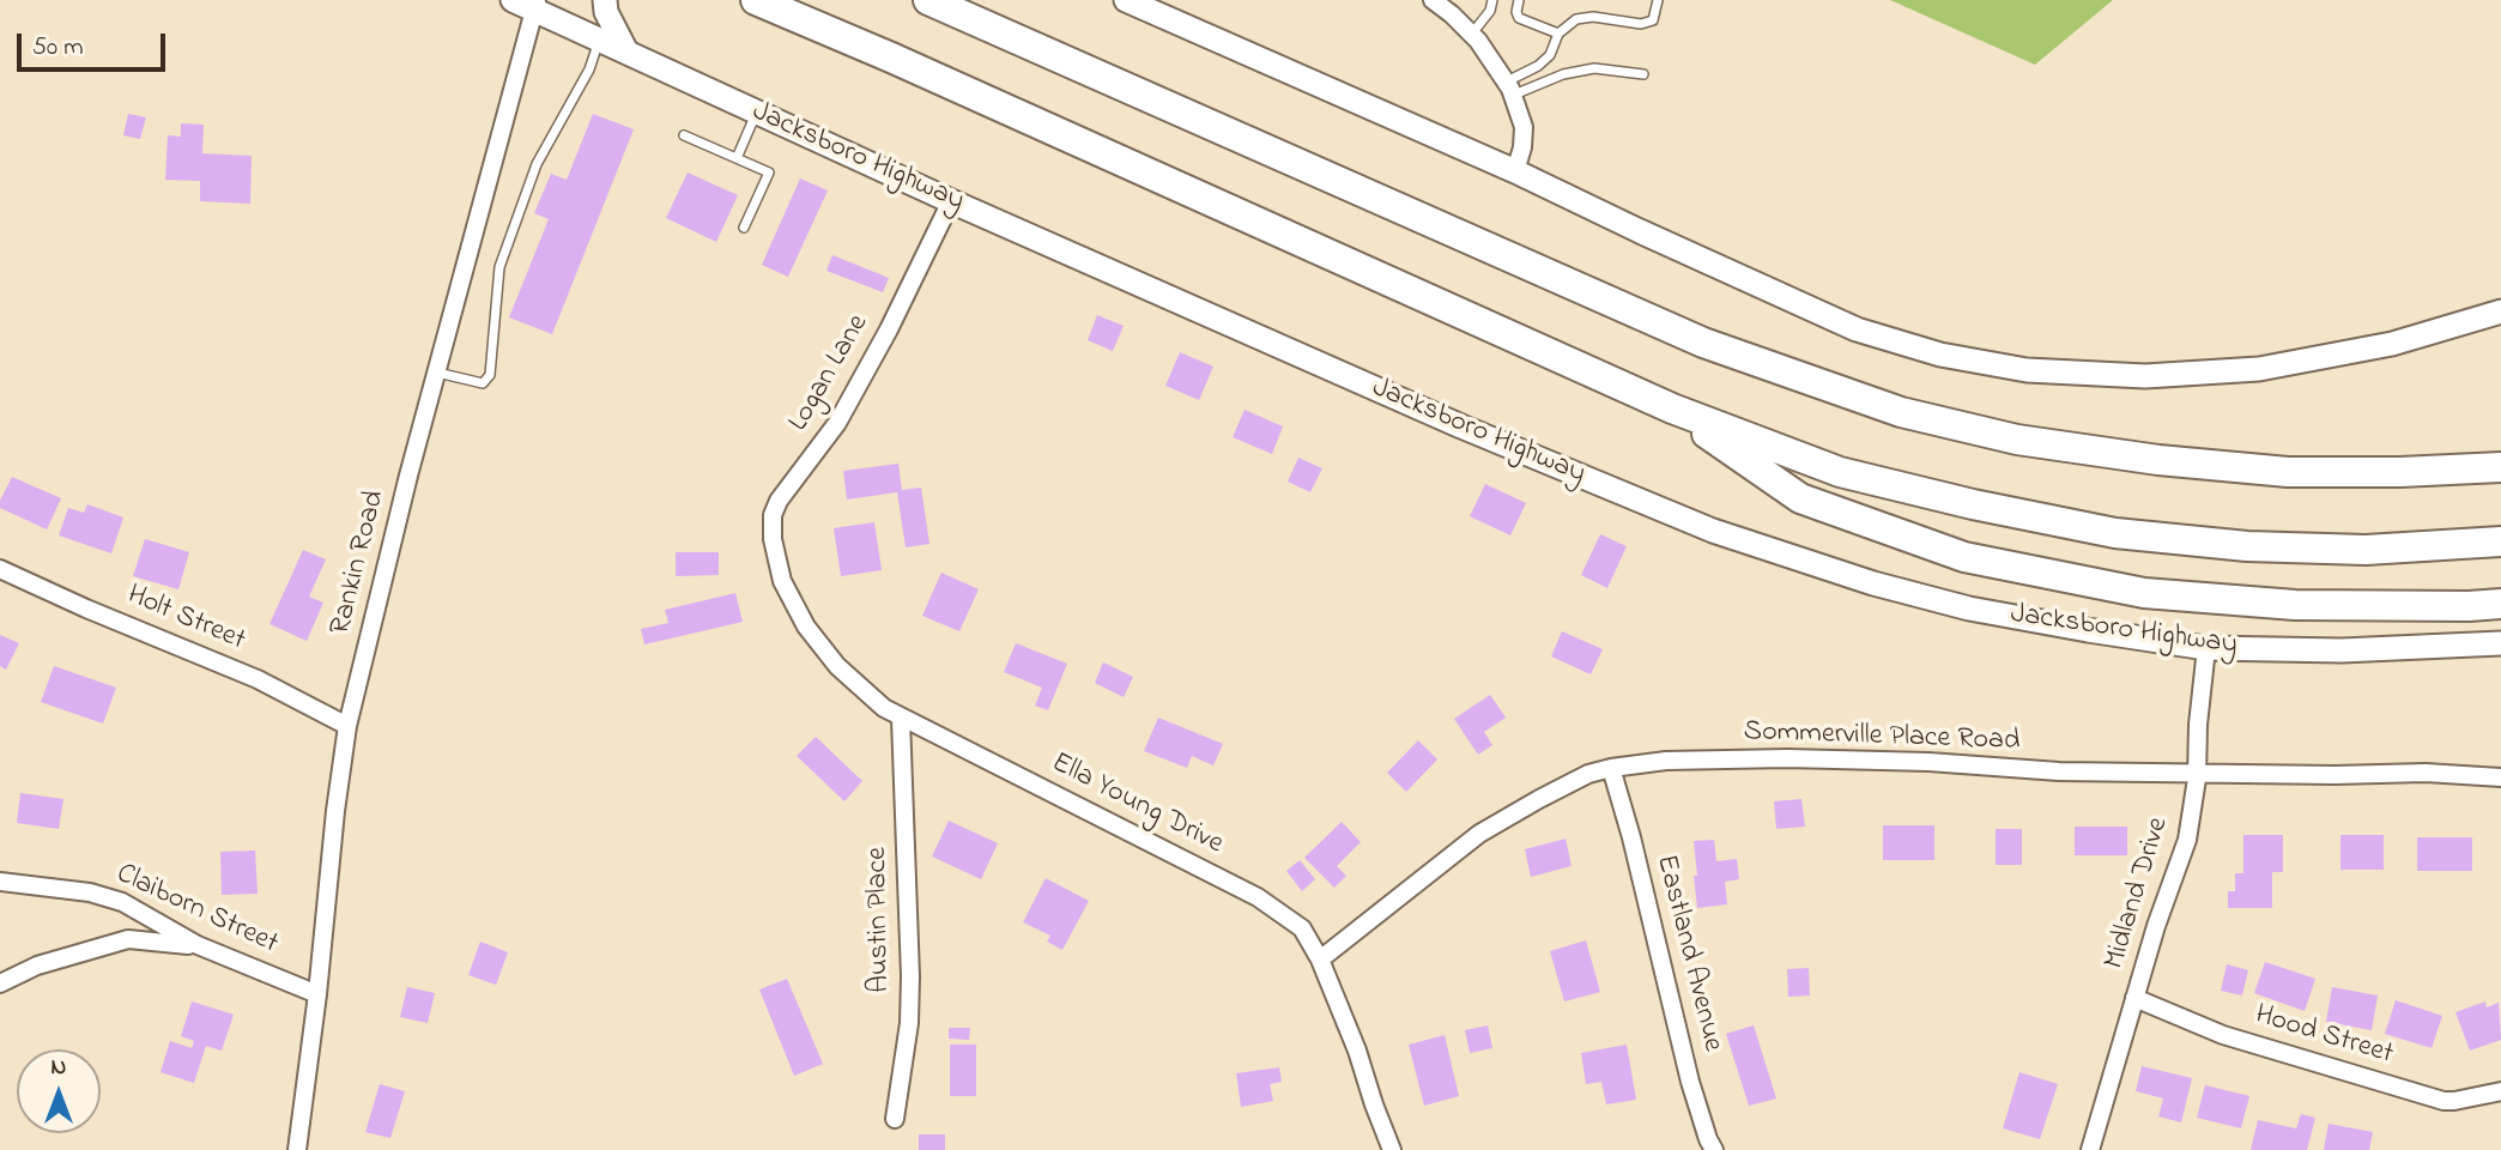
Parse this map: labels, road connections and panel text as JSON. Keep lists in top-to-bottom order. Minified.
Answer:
{"streets":{"main road":["Jacksboro Highway"],"street":["Logan Lane","Rankin Road","Holt Street","Sommerville Place Road","Ella Young Drive","Midland Drive","Claiborn Street","Austin Place","Eastland Avenue","Hood Street"]},"crossings":[["Jacksboro Highway","Logan Lane"],["Jacksboro Highway","Rankin Road"],["Jacksboro Highway","Midland Drive"],["Logan Lane","Ella Young Drive"],["Rankin Road","Holt Street"],["Rankin Road","Claiborn Street"],["Sommerville Place Road","Ella Young Drive"],["Sommerville Place Road","Midland Drive"],["Sommerville Place Road","Eastland Avenue"],["Ella Young Drive","Austin Place"],["Midland Drive","Hood Street"]],"scale_bar":"50 m","north":"top"}
